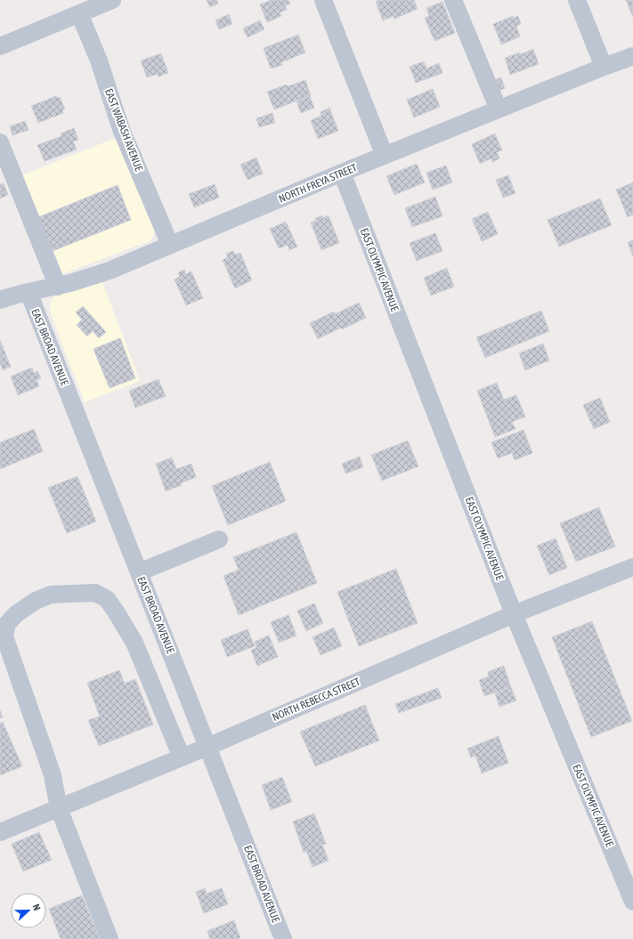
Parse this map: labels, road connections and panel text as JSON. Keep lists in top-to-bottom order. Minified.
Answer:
{"streets":{"street":["EAST WABASH AVENUE","NORTH FREYA STREET","EAST OLYMPIC AVENUE","EAST BROAD AVENUE","NORTH REBECCA STREET"]},"crossings":[["EAST WABASH AVENUE","NORTH FREYA STREET"],["NORTH FREYA STREET","EAST OLYMPIC AVENUE"],["NORTH FREYA STREET","EAST BROAD AVENUE"],["EAST OLYMPIC AVENUE","NORTH REBECCA STREET"],["EAST BROAD AVENUE","NORTH REBECCA STREET"]],"north":"right"}
